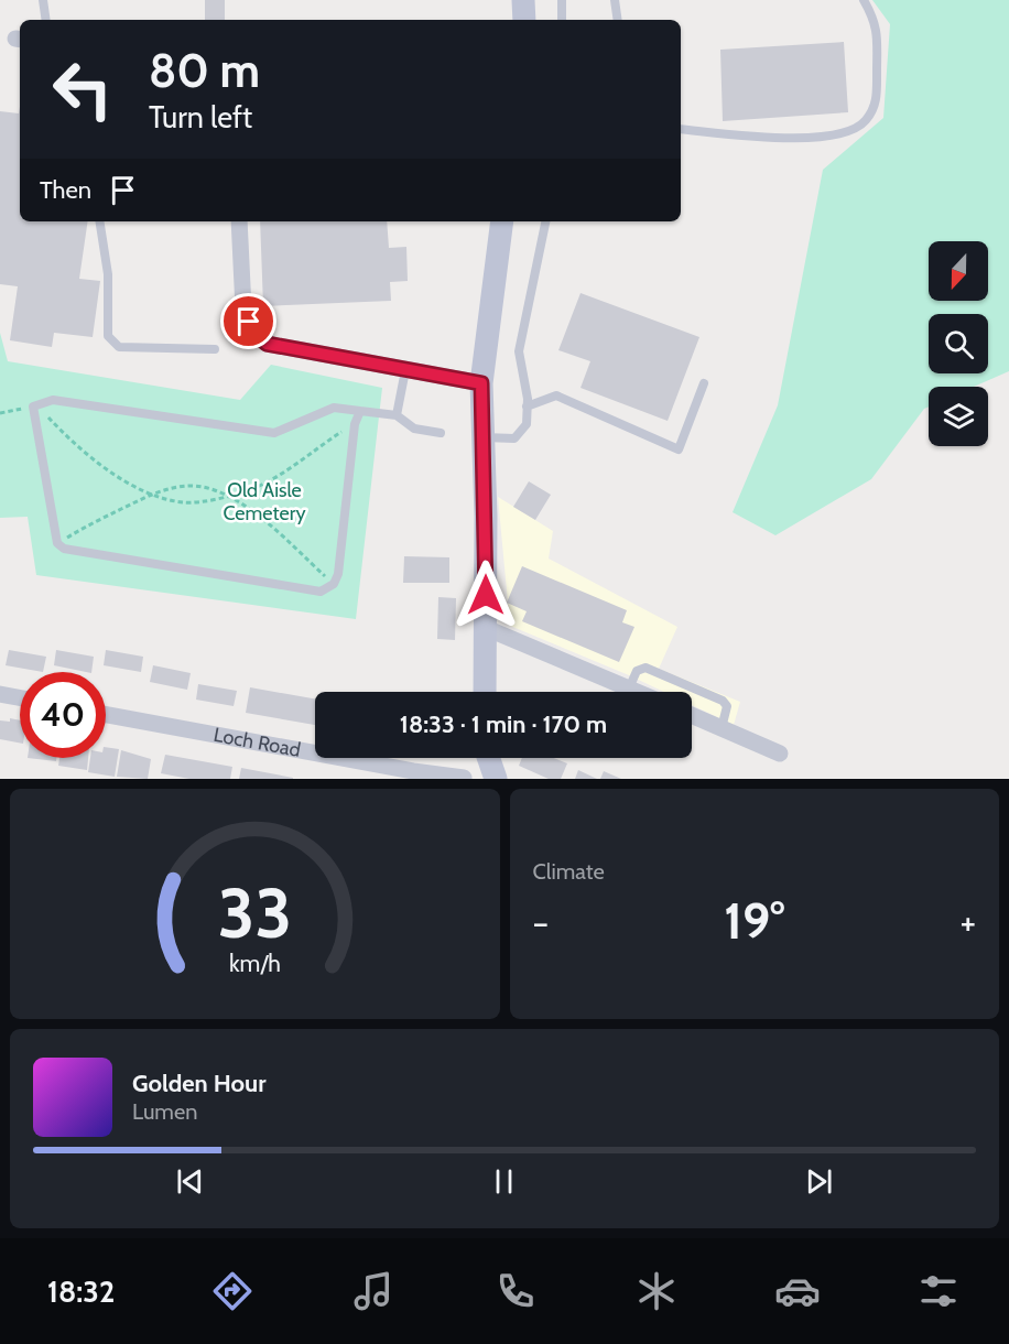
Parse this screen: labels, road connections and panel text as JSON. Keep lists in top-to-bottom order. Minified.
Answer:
{"streets":{"street":["Loch Road"]},"parks":["Old Aisle Cemetery"],"north":"bottom","page":{"turn":["80 m","Turn left"],"then":"Then","limit":"40","trip":"18:33 · 1 min · 170 m","tile":"Climate","heat":["−","19°","+"],"song":["Golden Hour","Lumen"],"tabs":"18:32","gauge":["33","km/h"]}}
